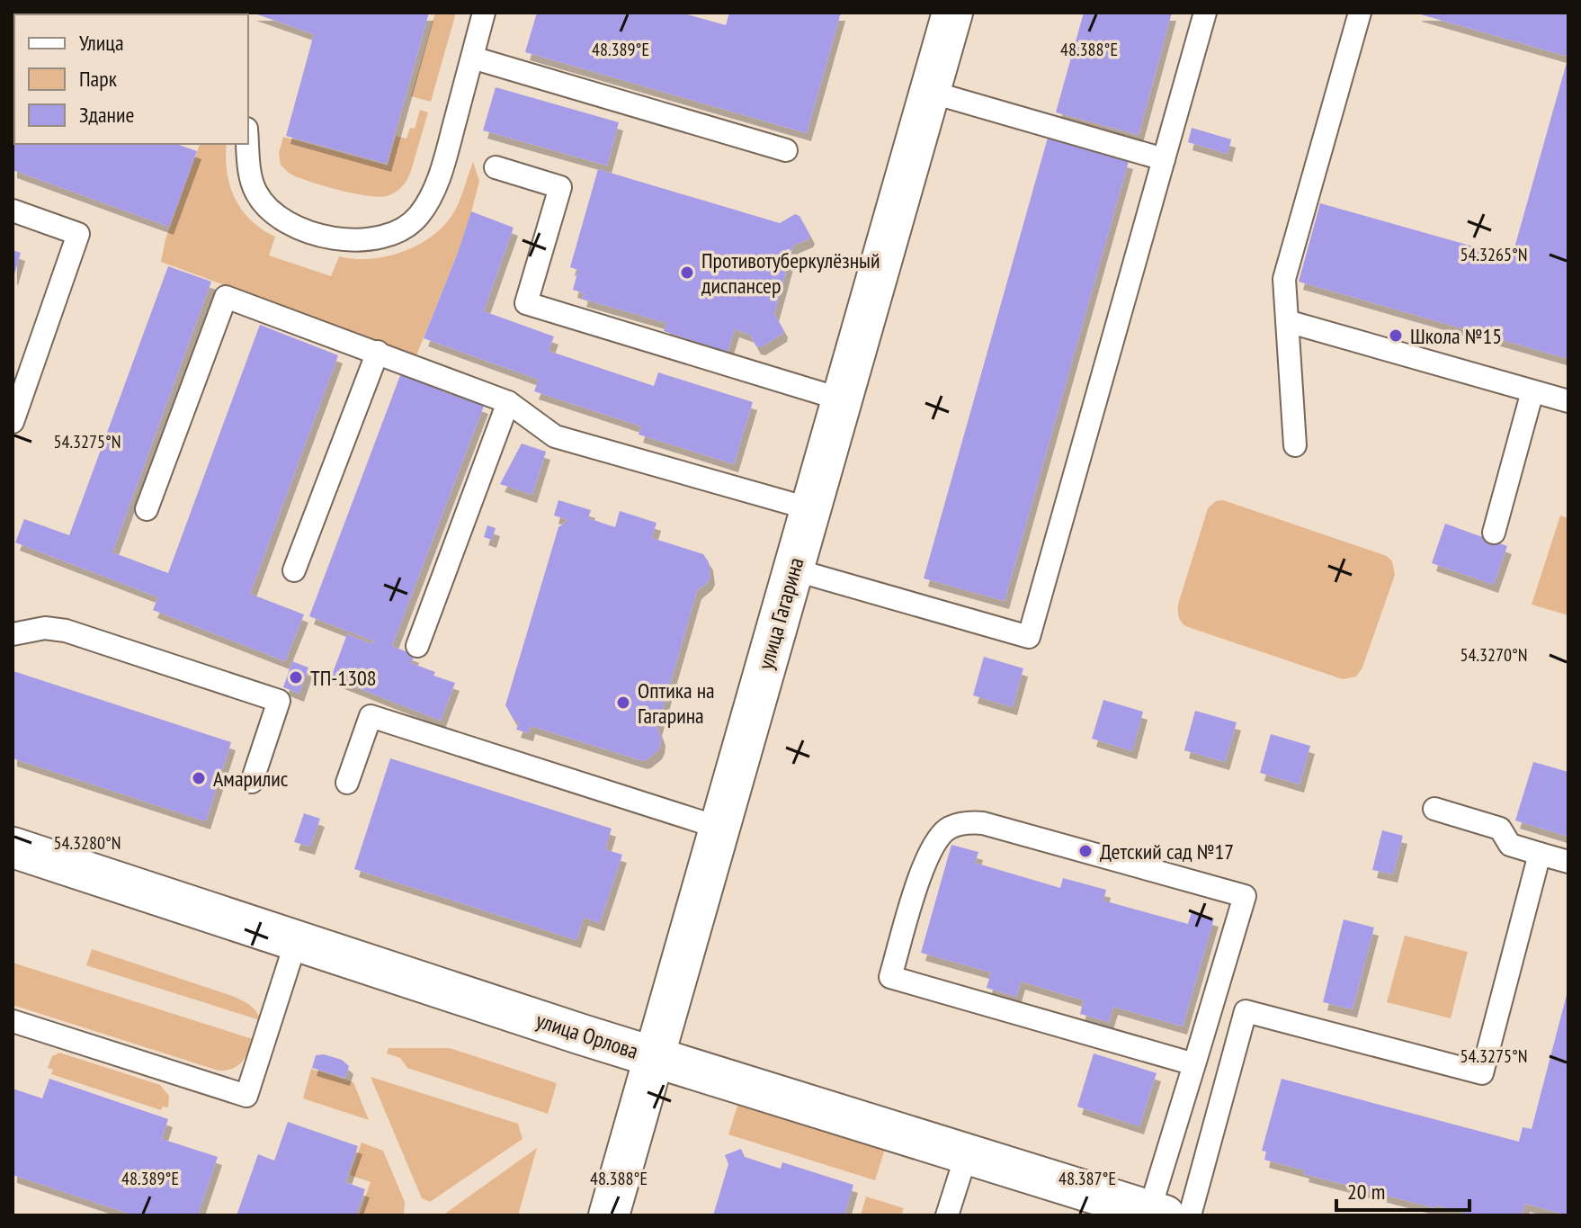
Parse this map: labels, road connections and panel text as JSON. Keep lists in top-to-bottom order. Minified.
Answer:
{"streets":{"main road":["улица Гагарина","улица Орлова"]},"crossings":[["улица Гагарина","улица Орлова"]],"places":["Противотуберкулёзный диспансер","Школа №15","ТП-1308","Оптика на Гагарина","Амарилис","Детский сад №17"],"legend":["Улица","Парк","Здание"],"scale_bar":"20 m","coordinates":["48.389°E","48.388°E","54.3265°N","54.3275°N","54.3270°N","54.3280°N","48.387°E"]}
